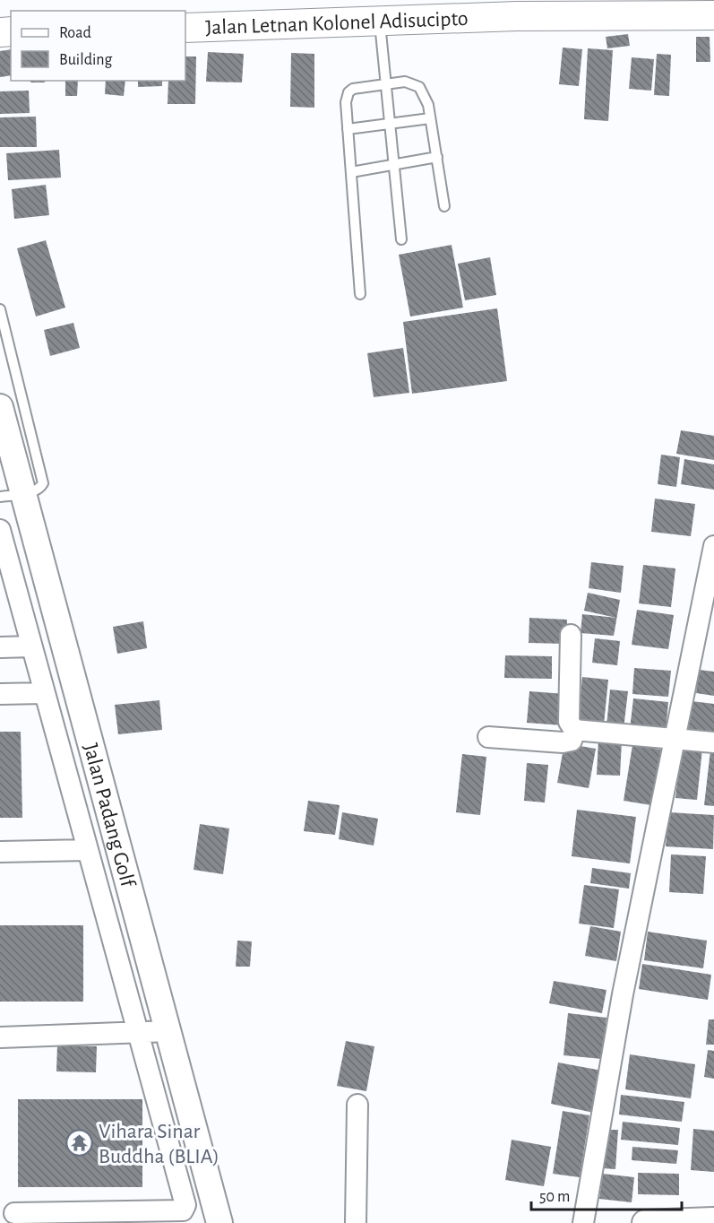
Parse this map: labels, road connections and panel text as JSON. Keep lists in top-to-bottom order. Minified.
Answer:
{"streets":{"main road":["Jalan Letnan Kolonel Adisucipto"],"street":["Jalan Padang Golf"]},"places":{"temple":["Vihara Sinar Buddha (BLIA)"]},"legend":["Road","Building"],"scale_bar":"50 m"}
